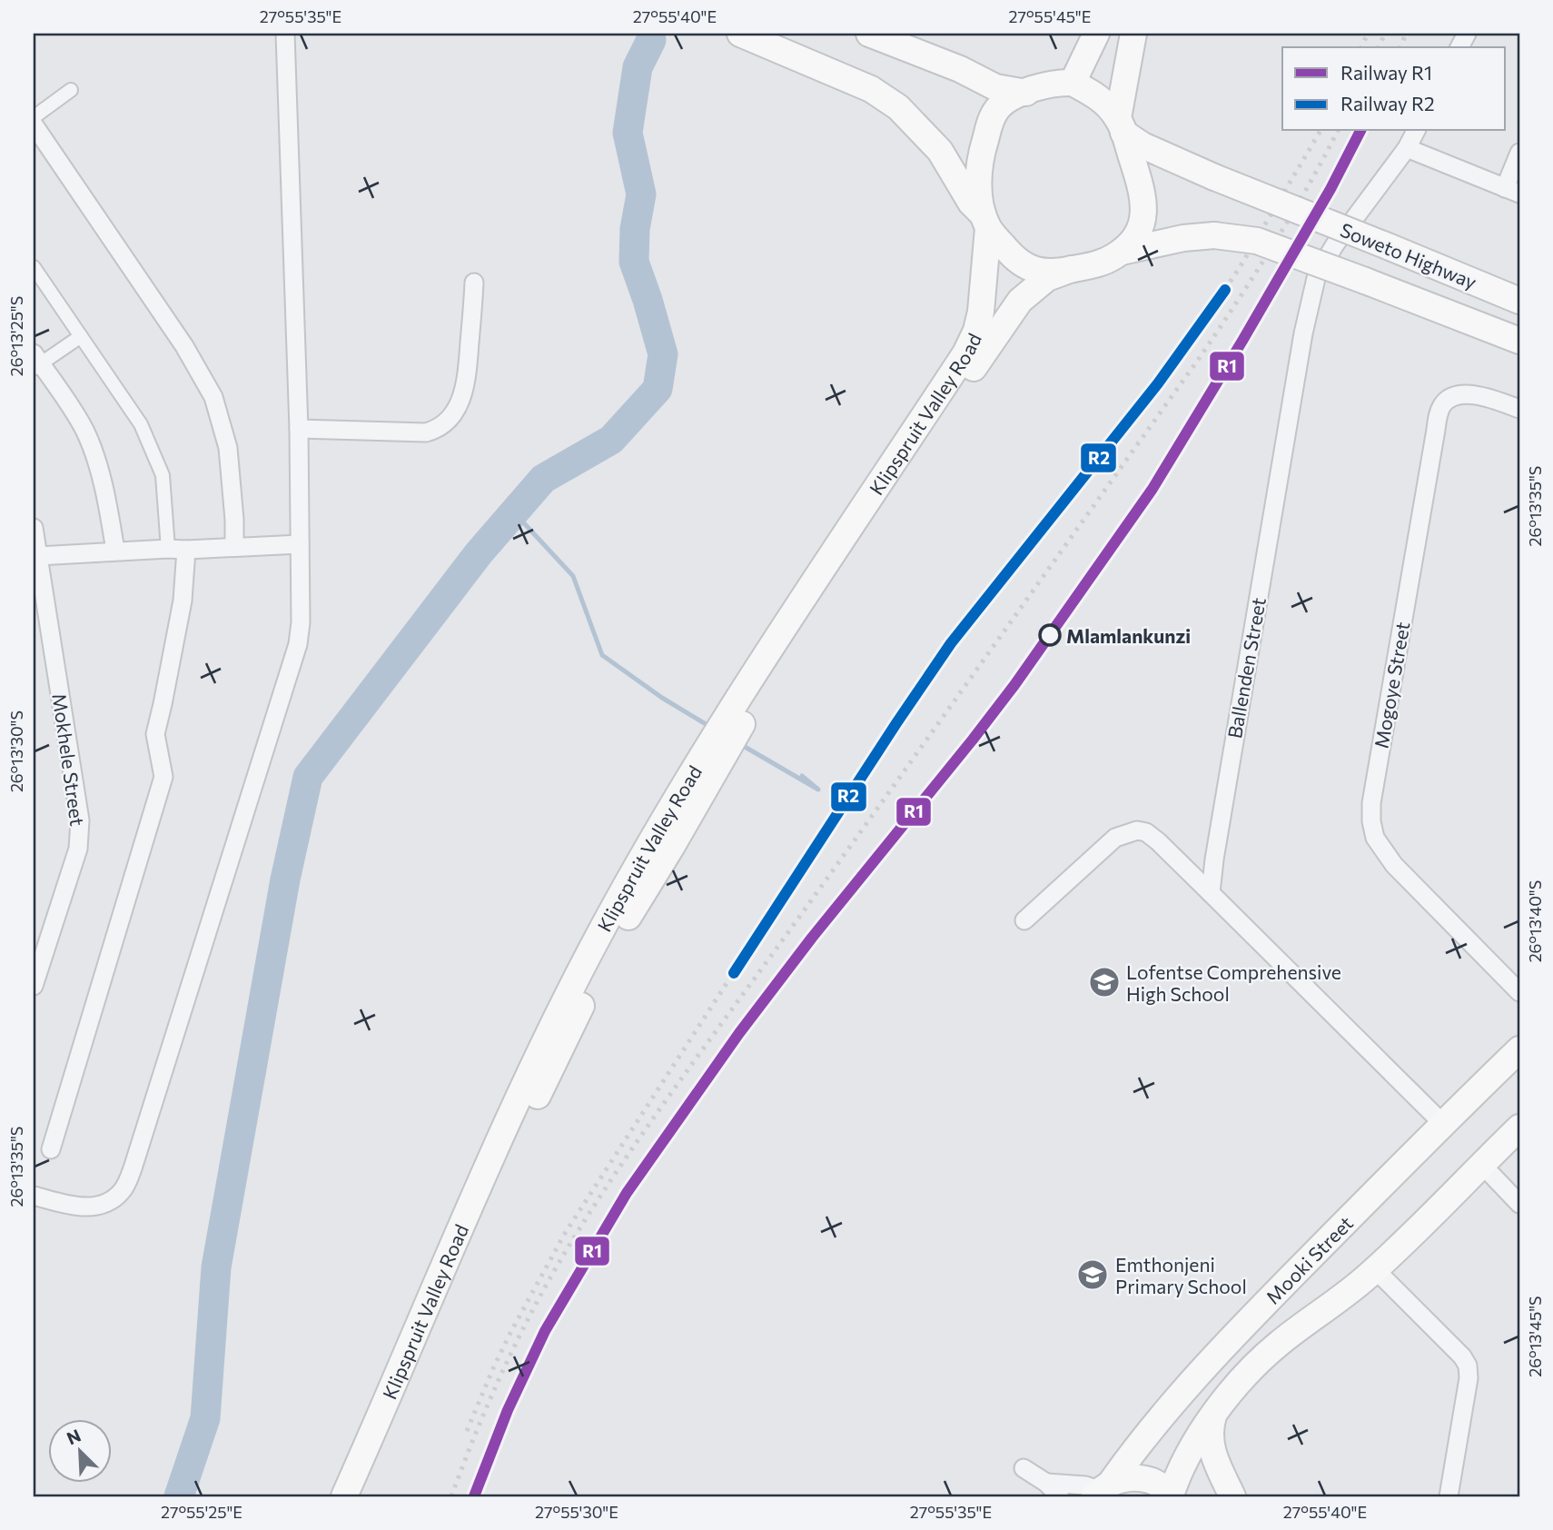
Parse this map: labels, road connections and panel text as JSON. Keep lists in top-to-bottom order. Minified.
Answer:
{"streets":{"main road":["Soweto Highway","Klipspruit Valley Road","Mooki Street"],"street":["Ballenden Street","Mogoye Street","Mokhele Street"]},"crossings":[["Soweto Highway","Klipspruit Valley Road"]],"places":{"other":["Mlamlankunzi"],"school or university":["Lofentse Comprehensive High School","Emthonjeni Primary School"]},"lines":["rail line R1","rail line R2"],"legend":["Railway R1","Railway R2"],"north":"top left","coordinates":["27°55'35\"E","27°55'40\"E","27°55'45\"E","26°13'25\"S","26°13'35\"S","26°13'30\"S","26°13'40\"S","26°13'45\"S","27°55'25\"E","27°55'30\"E"]}
